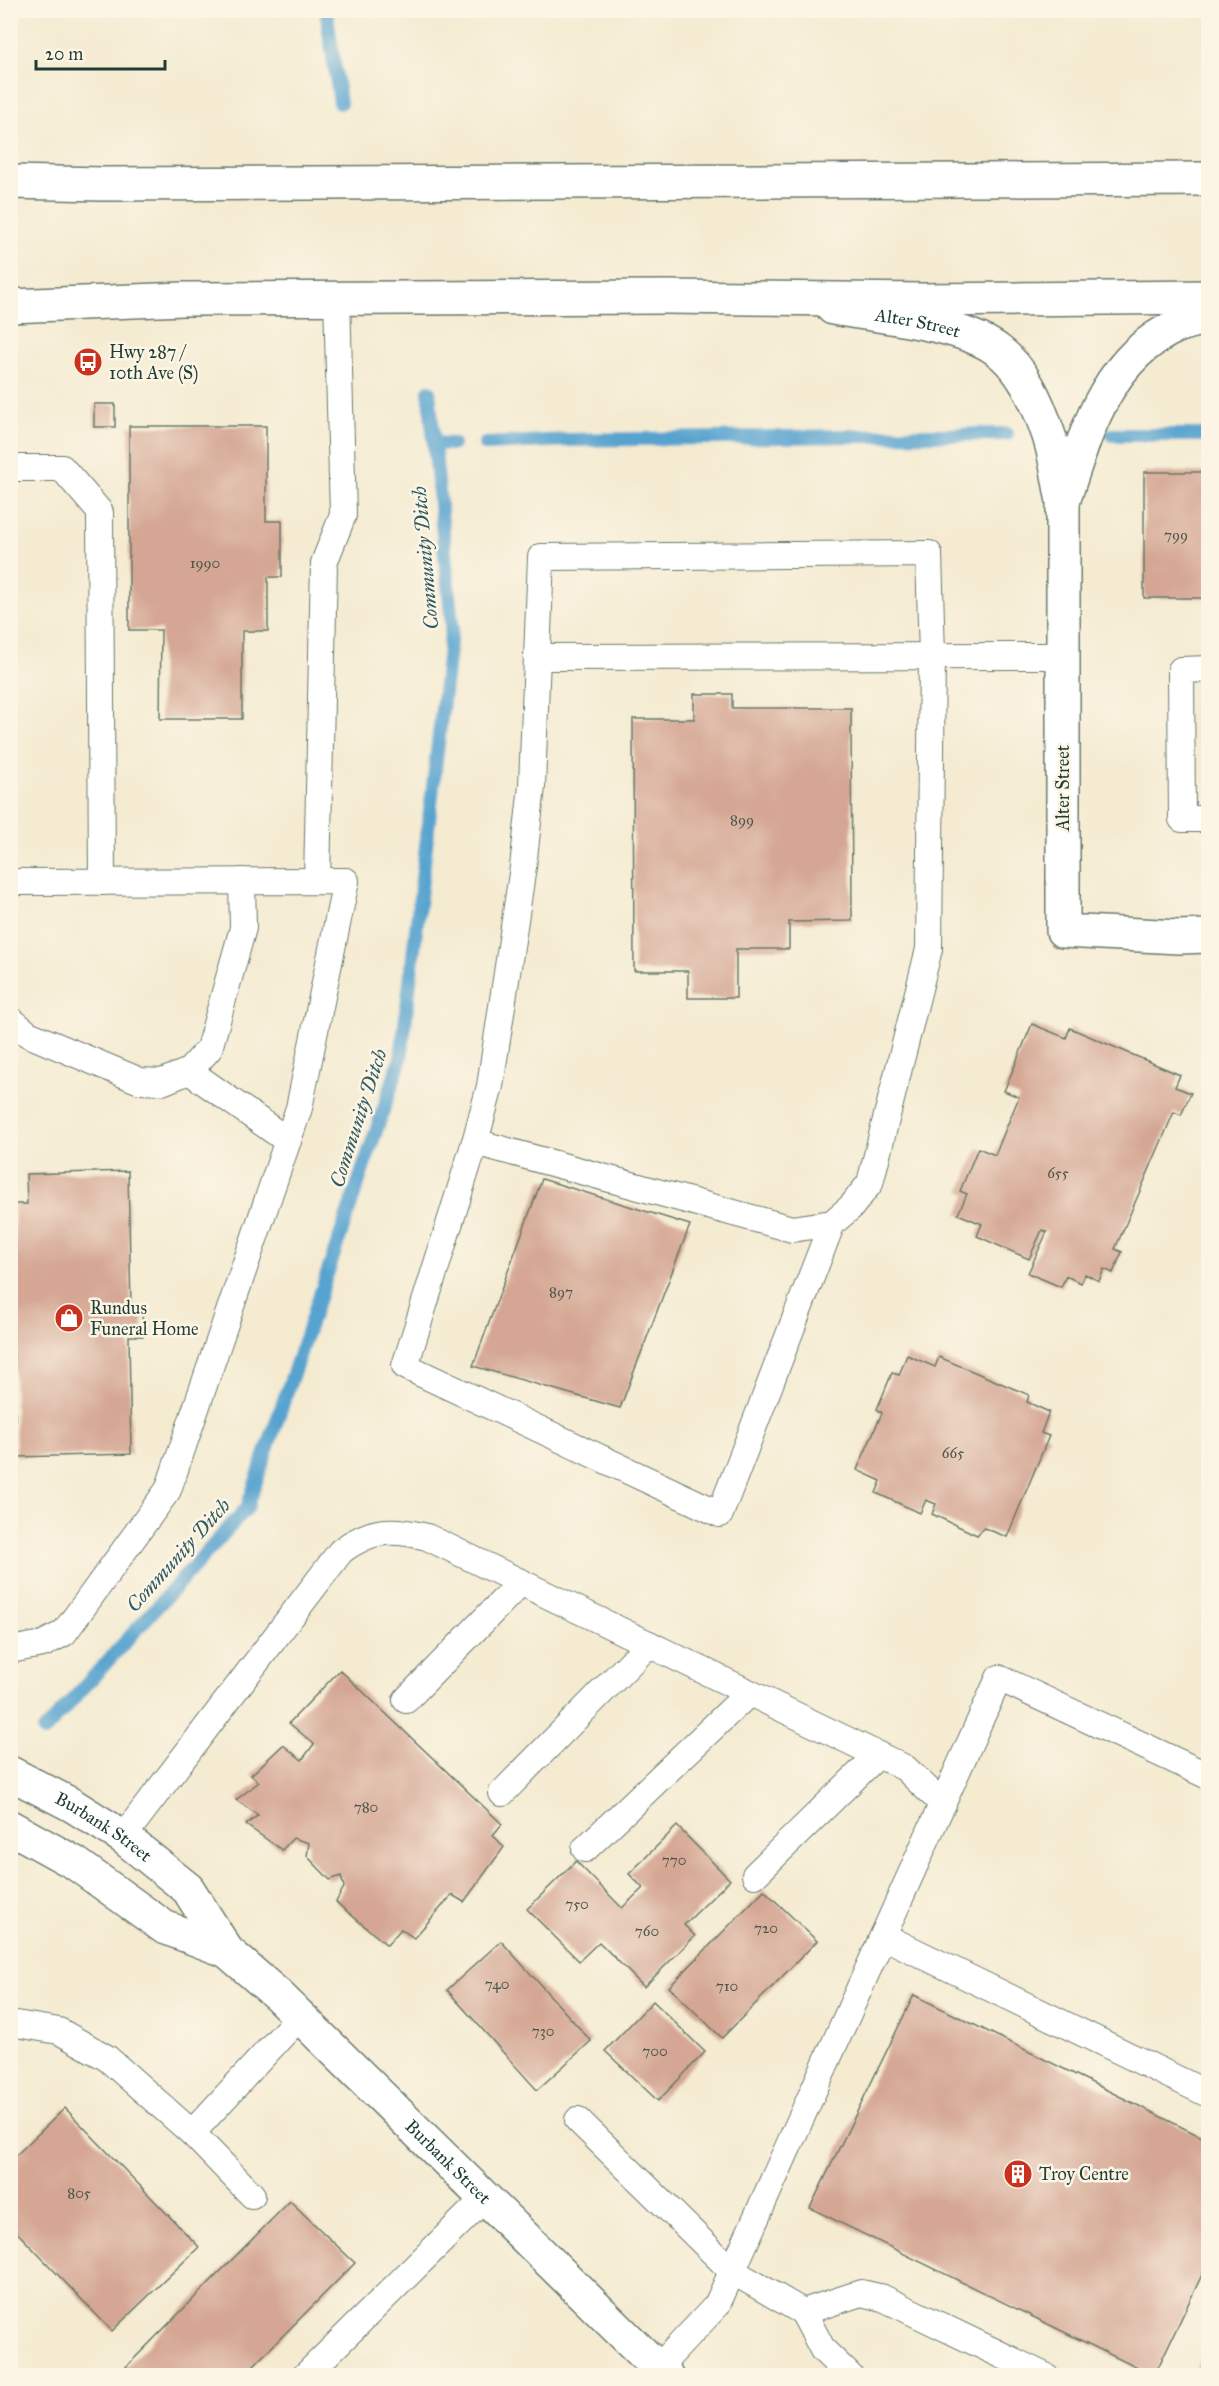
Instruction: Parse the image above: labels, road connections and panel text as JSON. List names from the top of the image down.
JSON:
{
  "streets": {
    "main road": ["Alter Street", "Burbank Street"]
  },
  "water": ["Community Ditch"],
  "places": {
    "bus stop": ["Hwy 287 / 10th Ave (S)"],
    "shop": ["Rundus Funeral Home"],
    "building": ["Troy Centre"]
  },
  "house_numbers": [
    "799",
    "1990",
    "899",
    "655",
    "897",
    "665",
    "780",
    "770",
    "750",
    "720",
    "760",
    "740",
    "710",
    "730",
    "700",
    "805"
  ],
  "scale_bar": "20 m"
}
